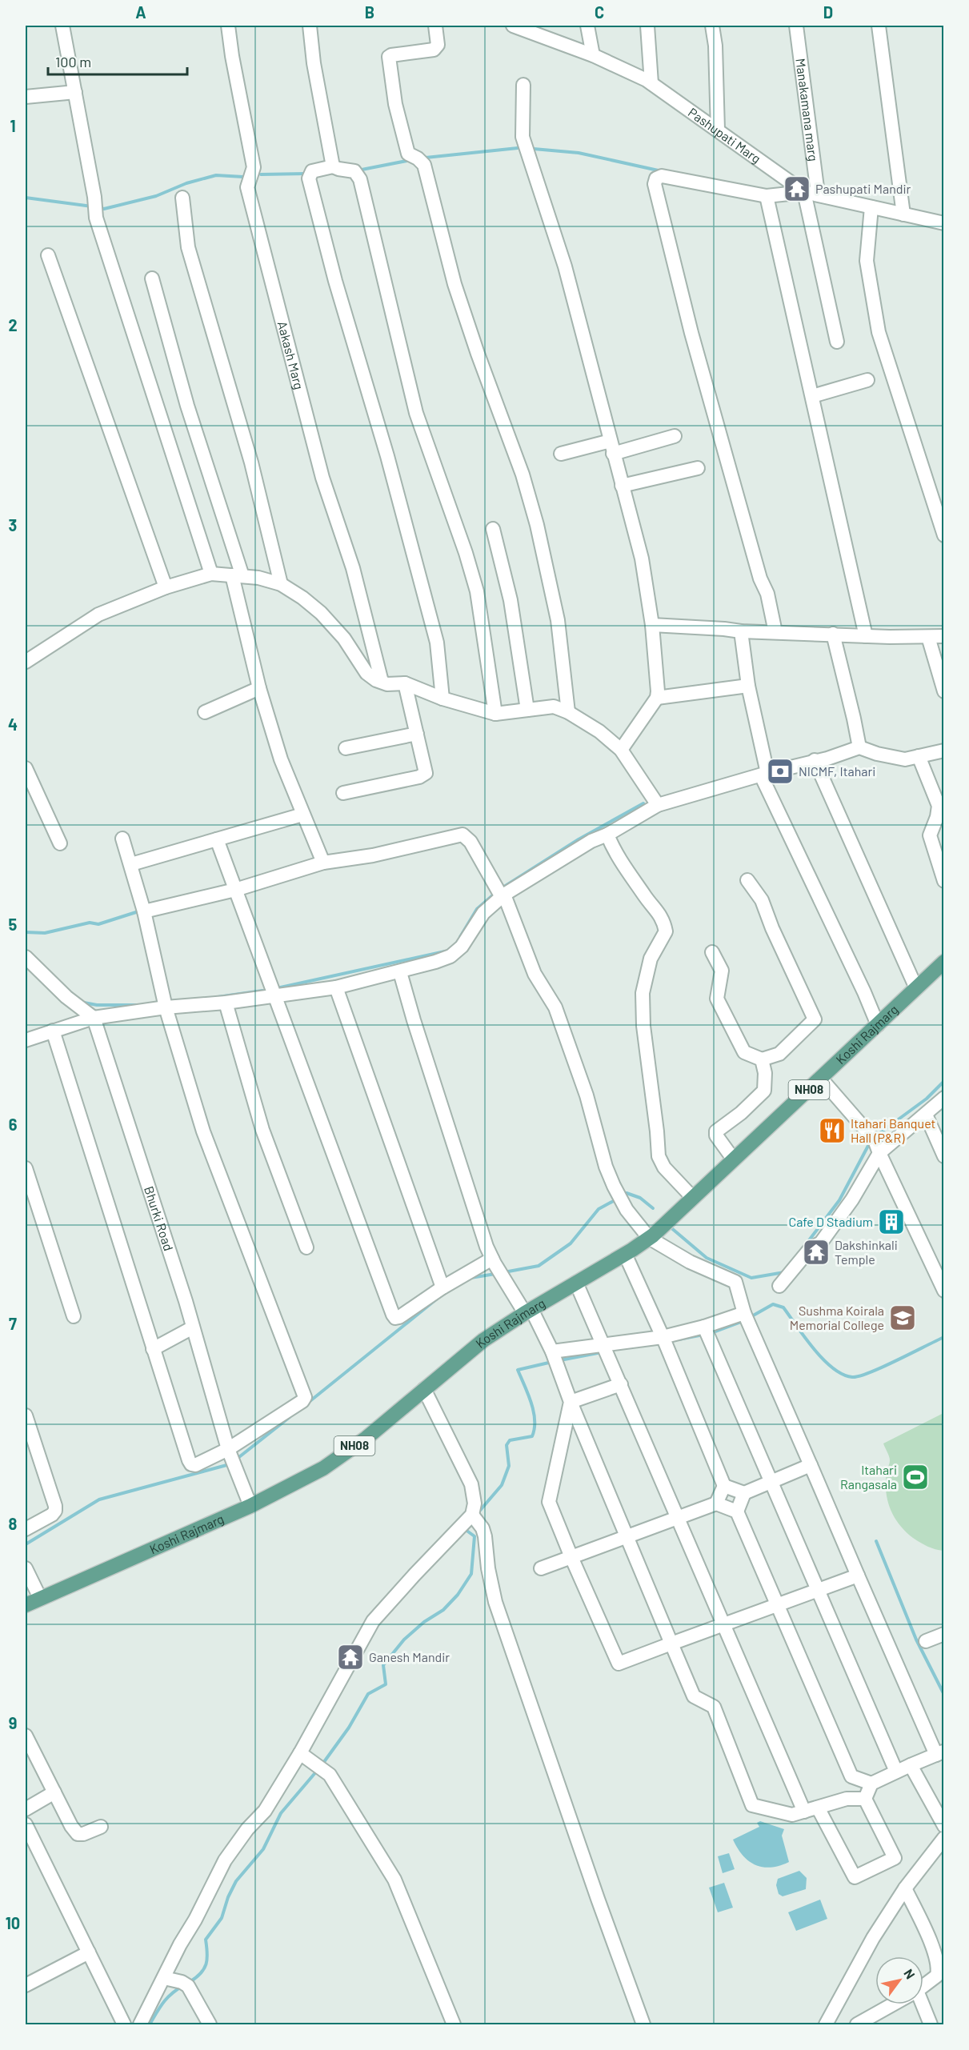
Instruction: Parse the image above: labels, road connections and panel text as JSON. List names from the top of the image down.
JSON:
{
  "streets": {
    "main road": ["Koshi Rajmarg", "NH08"],
    "street": [
      "Manakamana marg",
      "Pashupati Marg",
      "Aakash Marg",
      "Bhurki Road"
    ]
  },
  "crossings": [
    ["Manakamana marg", "Pashupati Marg"],
    ["Koshi Rajmarg", "Bhurki Road"]
  ],
  "places": {
    "temple": ["Pashupati Mandir", "Dakshinkali Temple", "Ganesh Mandir"],
    "bank": ["NICMF, Itahari"],
    "restaurant": ["Itahari Banquet Hall (P&R)"],
    "building": ["Cafe D Stadium"],
    "school or university": ["Sushma Koirala Memorial College"],
    "sports": ["Itahari Rangasala"]
  },
  "scale_bar": "100 m",
  "north": "top right",
  "grid": {
    "columns": [
      "A",
      "B",
      "C",
      "D"
    ],
    "rows": [
      "1",
      "2",
      "3",
      "4",
      "5",
      "6",
      "7",
      "8",
      "9",
      "10"
    ]
  }
}
